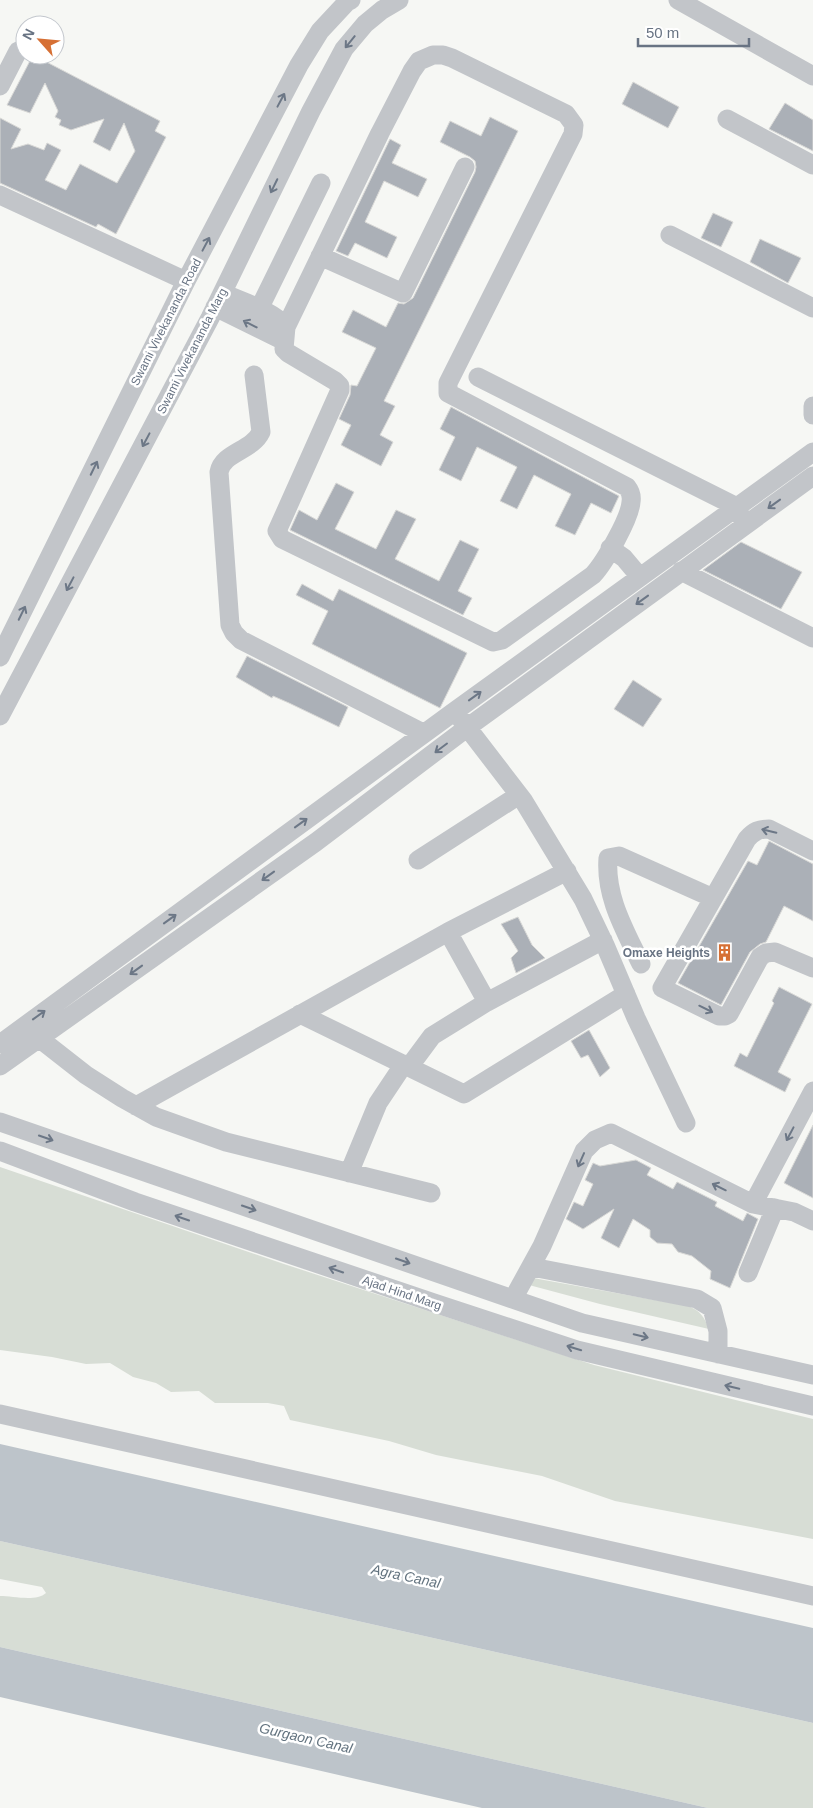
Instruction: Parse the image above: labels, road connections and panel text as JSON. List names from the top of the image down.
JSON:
{
  "streets": {
    "street": ["Swami Vivekananda Road", "Swami Vivekananda Marg", "Ajad Hind Marg"]
  },
  "one_way": ["Swami Vivekananda Marg"],
  "water": ["Agra Canal", "Gurgaon Canal"],
  "places": {
    "building": ["Omaxe Heights"]
  },
  "scale_bar": "50 m",
  "north": "top left"
}
